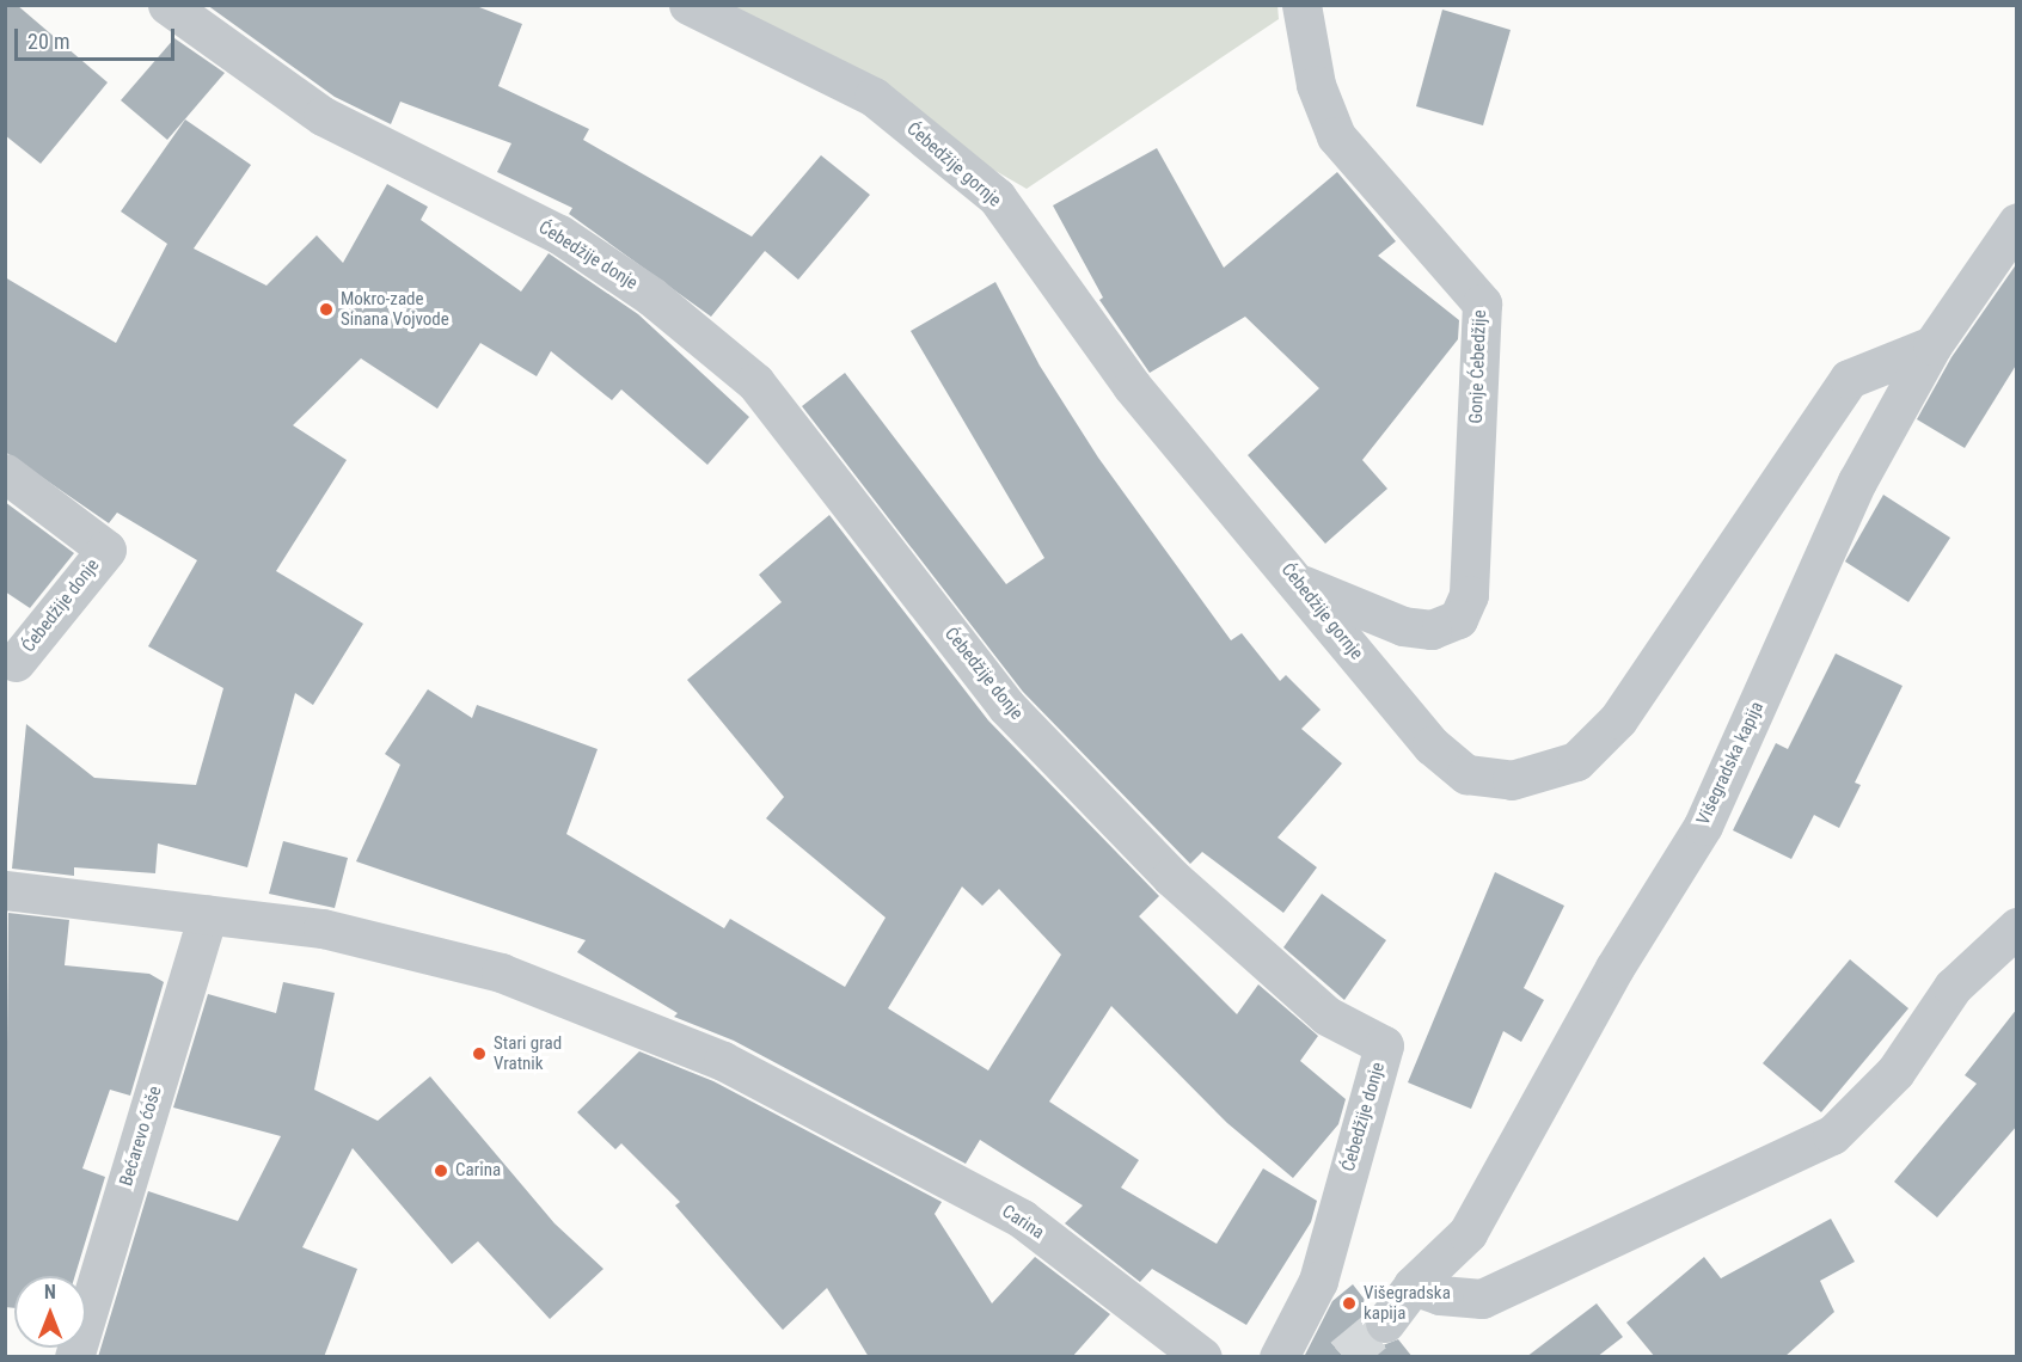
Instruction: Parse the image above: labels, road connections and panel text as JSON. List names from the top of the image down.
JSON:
{
  "streets": {
    "street": [
      "Ćebedžije gornje",
      "Ćebedžije donje",
      "Gonje Ćebedžije",
      "Višegradska kapija",
      "Bećarevo ćoše",
      "Carina"
    ]
  },
  "crossings": [
    ["Ćebedžije gornje", "Gonje Ćebedžije"],
    ["Ćebedžije gornje", "Višegradska kapija"],
    ["Bećarevo ćoše", "Carina"]
  ],
  "places": [
    "Mokro-zade Sinana Vojvode",
    "Stari grad Vratnik",
    "Carina",
    "Višegradska kapija"
  ],
  "scale_bar": "20 m",
  "north": "top"
}
